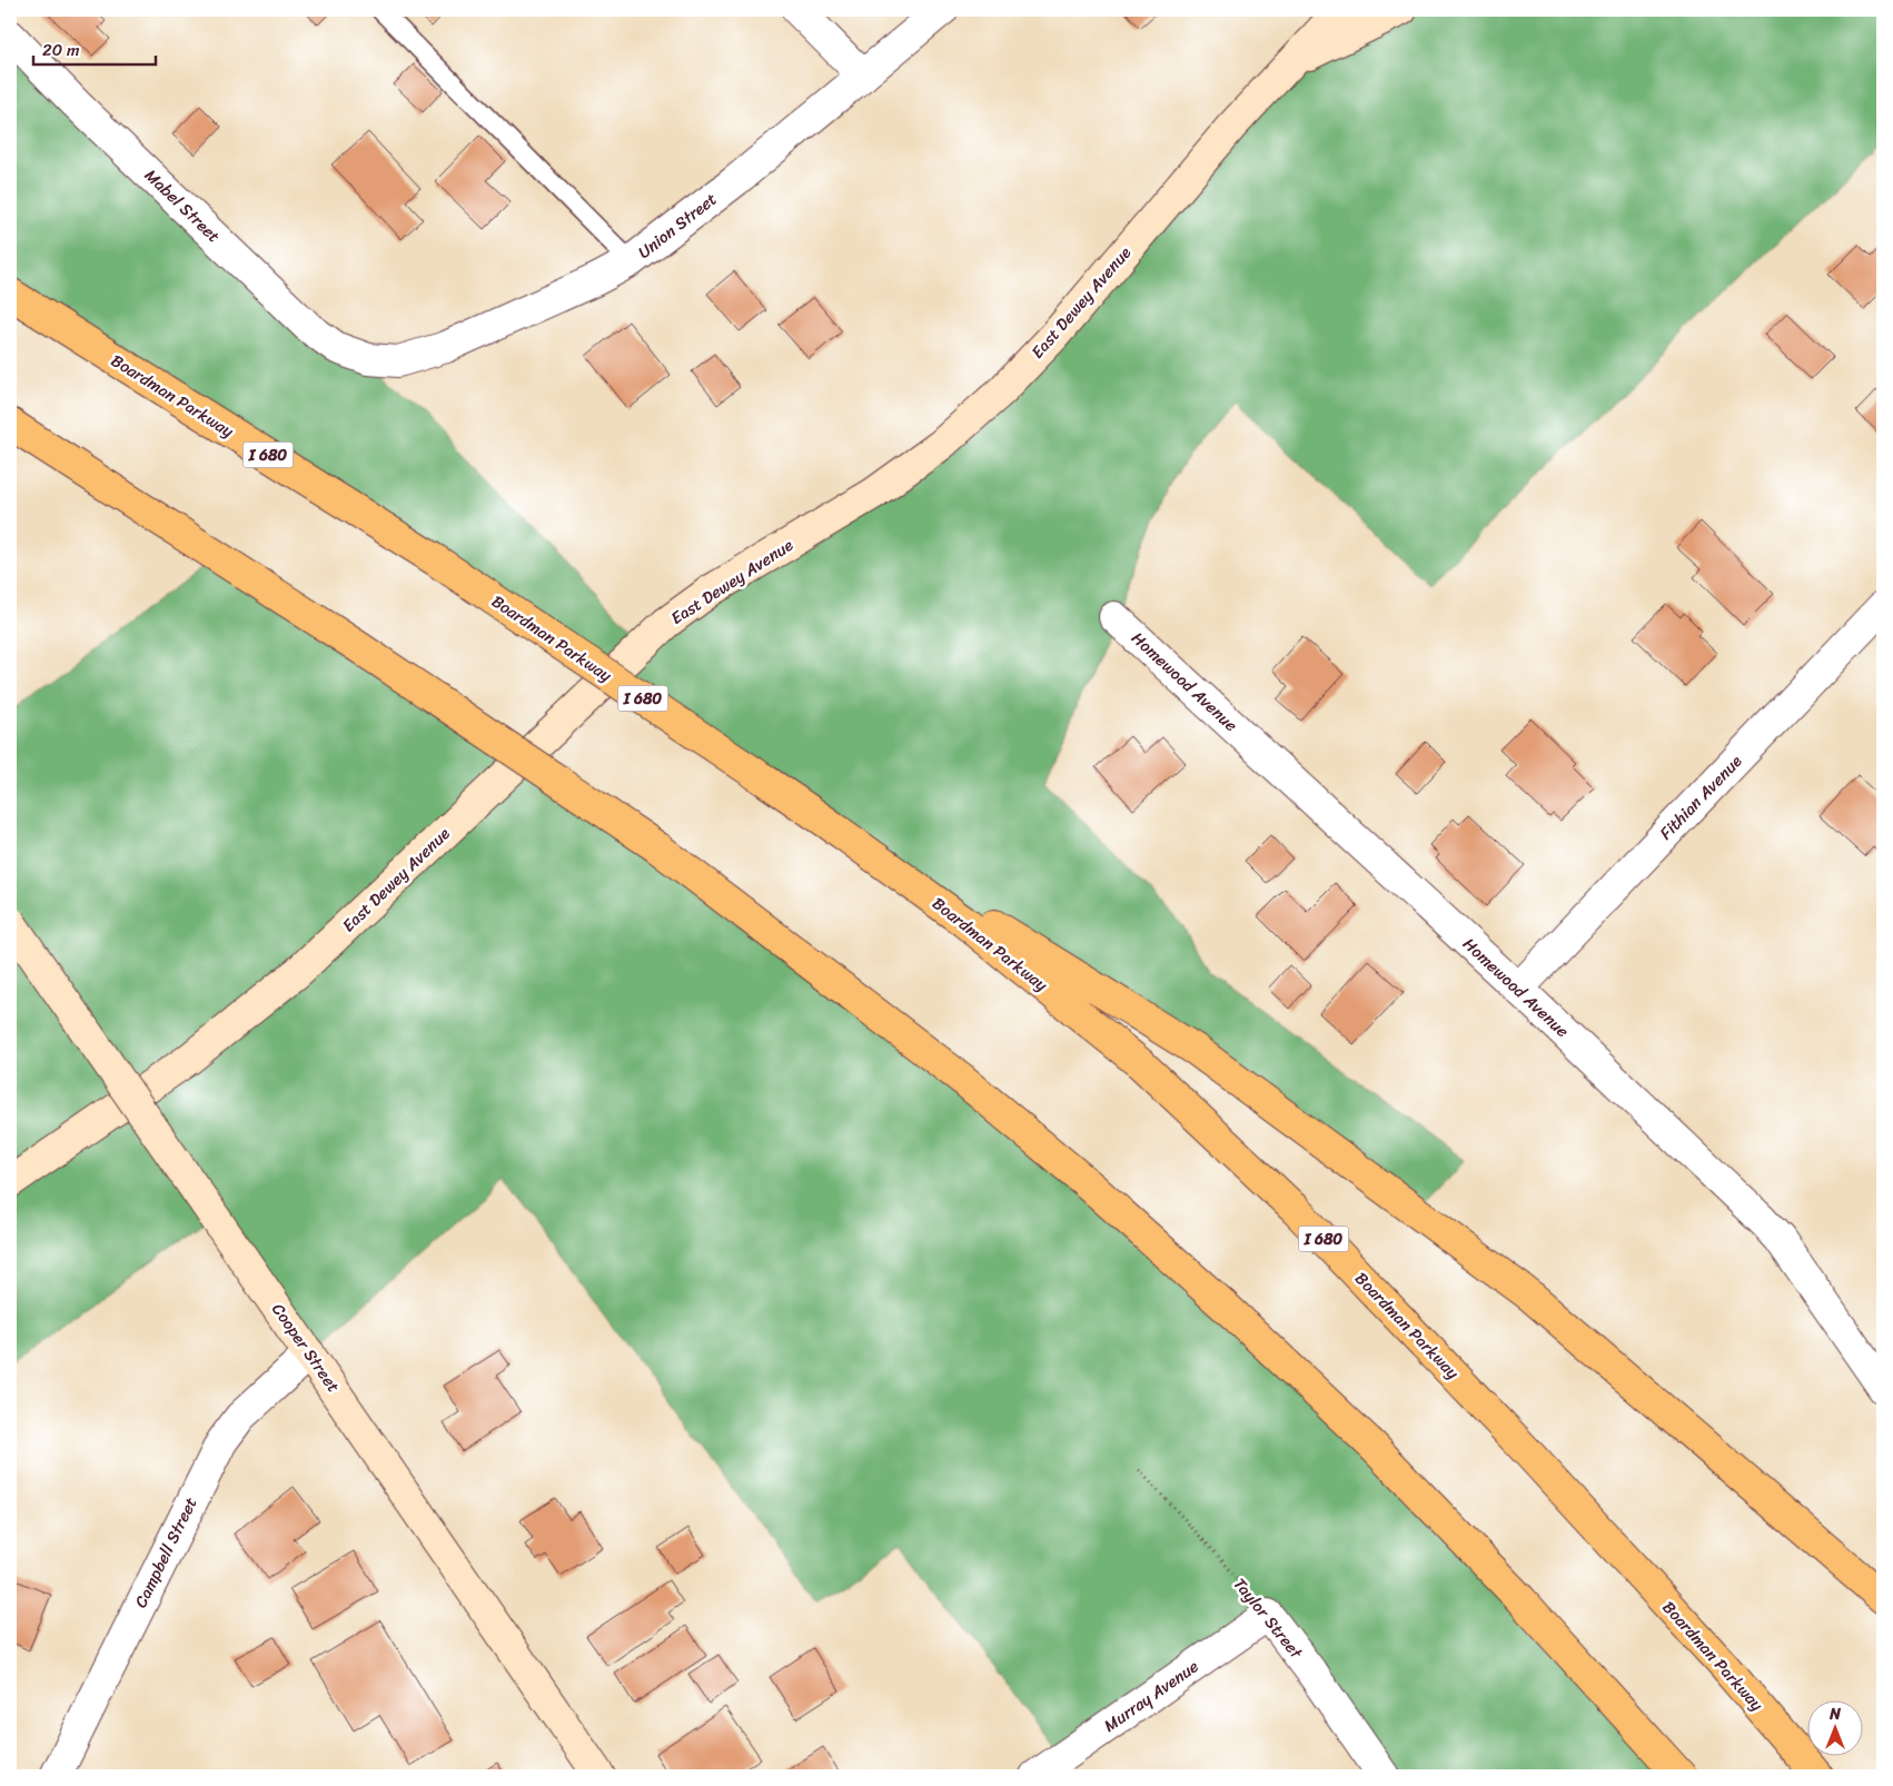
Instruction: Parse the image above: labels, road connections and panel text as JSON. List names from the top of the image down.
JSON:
{
  "streets": {
    "highway": ["Boardman Parkway", "I 680"],
    "street": [
      "Mabel Street",
      "Union Street",
      "East Dewey Avenue",
      "Homewood Avenue",
      "Fithian Avenue",
      "Cooper Street",
      "Campbell Street",
      "Taylor Street",
      "Murray Avenue"
    ]
  },
  "crossings": [
    ["Mabel Street", "Union Street"],
    ["Homewood Avenue", "Fithian Avenue"],
    ["Cooper Street", "Campbell Street"],
    ["Taylor Street", "Murray Avenue"]
  ],
  "scale_bar": "20 m",
  "north": "top"
}
